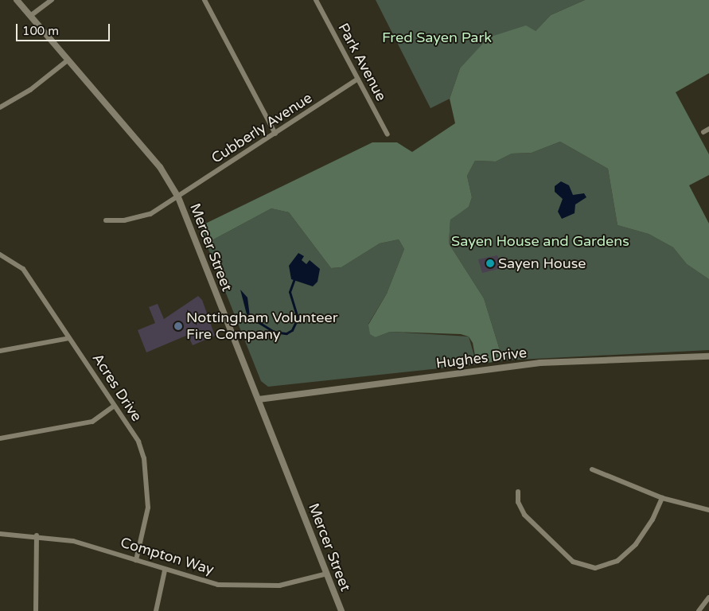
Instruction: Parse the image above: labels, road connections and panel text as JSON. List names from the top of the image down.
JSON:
{
  "streets": {
    "street": [
      "Park Avenue",
      "Cubberly Avenue",
      "Mercer Street",
      "Hughes Drive",
      "Acres Drive",
      "Compton Way"
    ]
  },
  "crossings": [
    ["Park Avenue", "Cubberly Avenue"],
    ["Cubberly Avenue", "Mercer Street"],
    ["Mercer Street", "Hughes Drive"],
    ["Mercer Street", "Compton Way"],
    ["Acres Drive", "Compton Way"]
  ],
  "parks": ["Fred Sayen Park", "Sayen House and Gardens"],
  "places": ["Sayen House", "Nottingham Volunteer Fire Company"],
  "scale_bar": "100 m"
}
